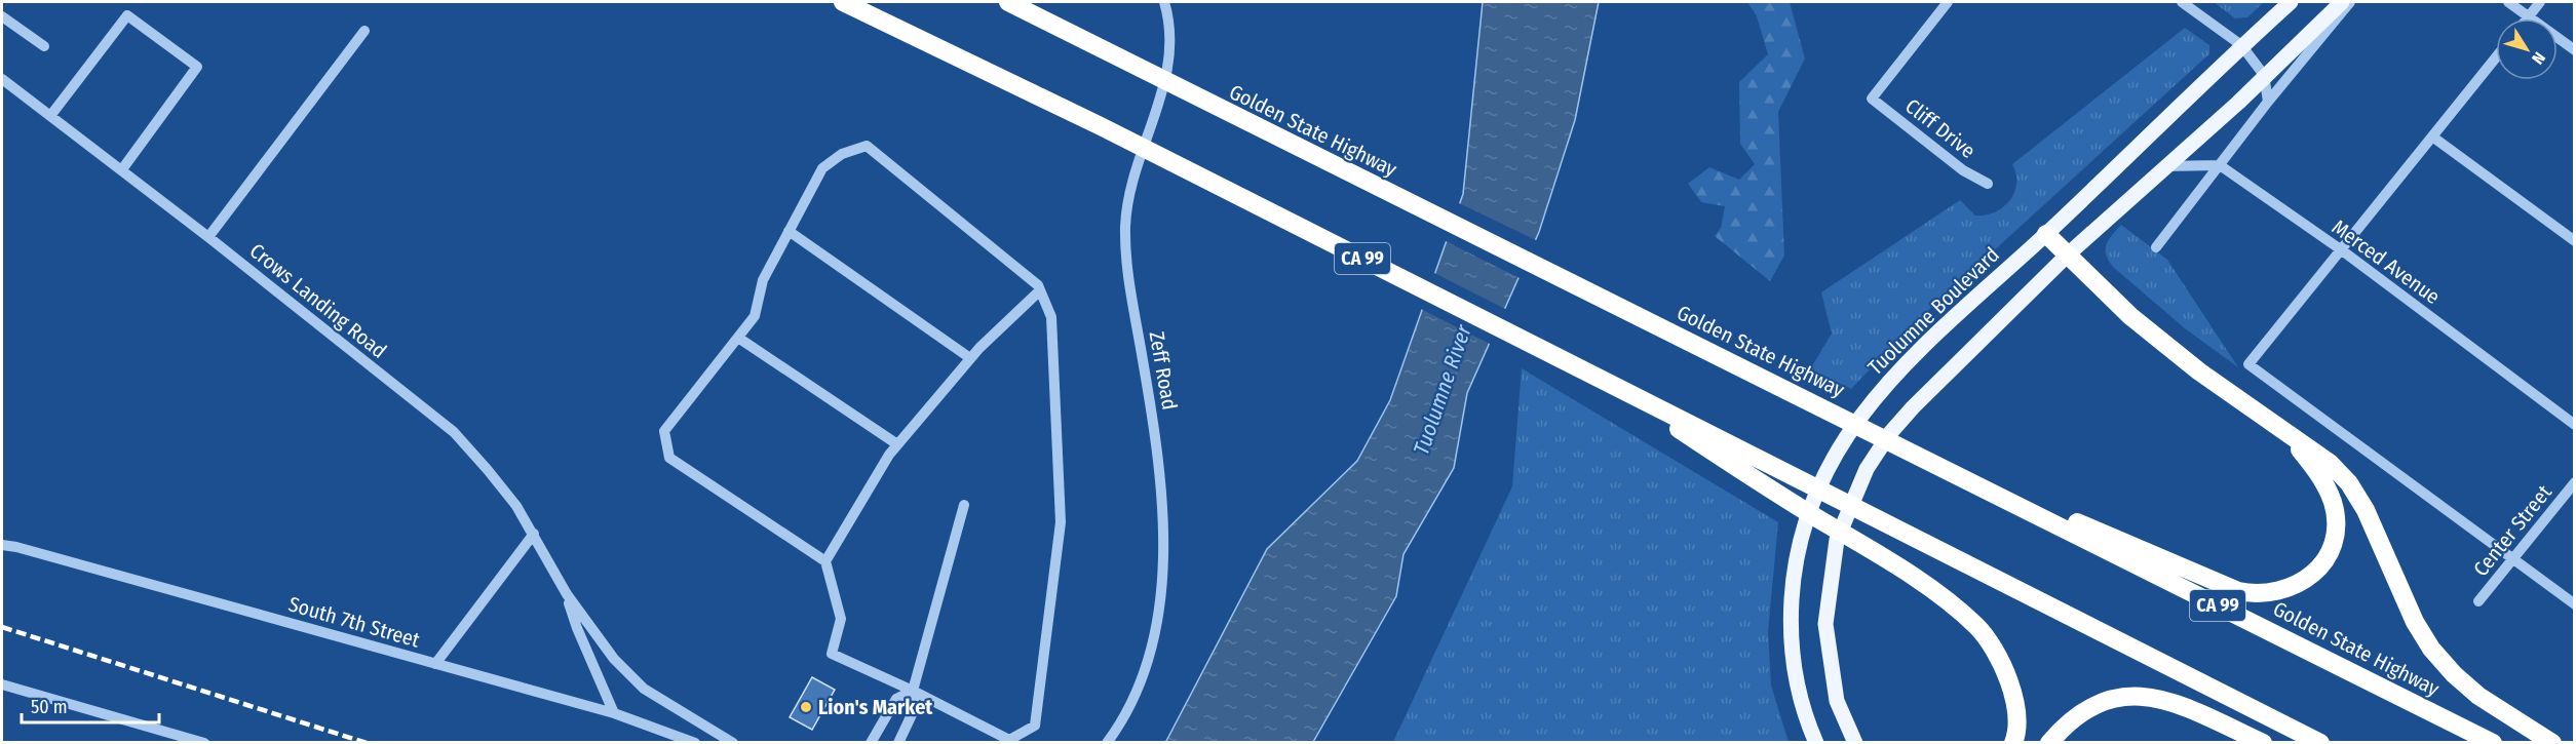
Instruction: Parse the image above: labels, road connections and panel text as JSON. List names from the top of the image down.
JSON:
{
  "streets": {
    "highway": ["Golden State Highway", "CA 99"],
    "main road": ["Tuolumne Boulevard"],
    "street": [
      "Cliff Drive",
      "Merced Avenue",
      "Crows Landing Road",
      "Zeff Road",
      "Center Street",
      "South 7th Street"
    ]
  },
  "crossings": [
    ["Crows Landing Road", "South 7th Street"]
  ],
  "water": ["Tuolumne River"],
  "places": ["Lion's Market"],
  "scale_bar": "50 m",
  "north": "bottom right"
}
